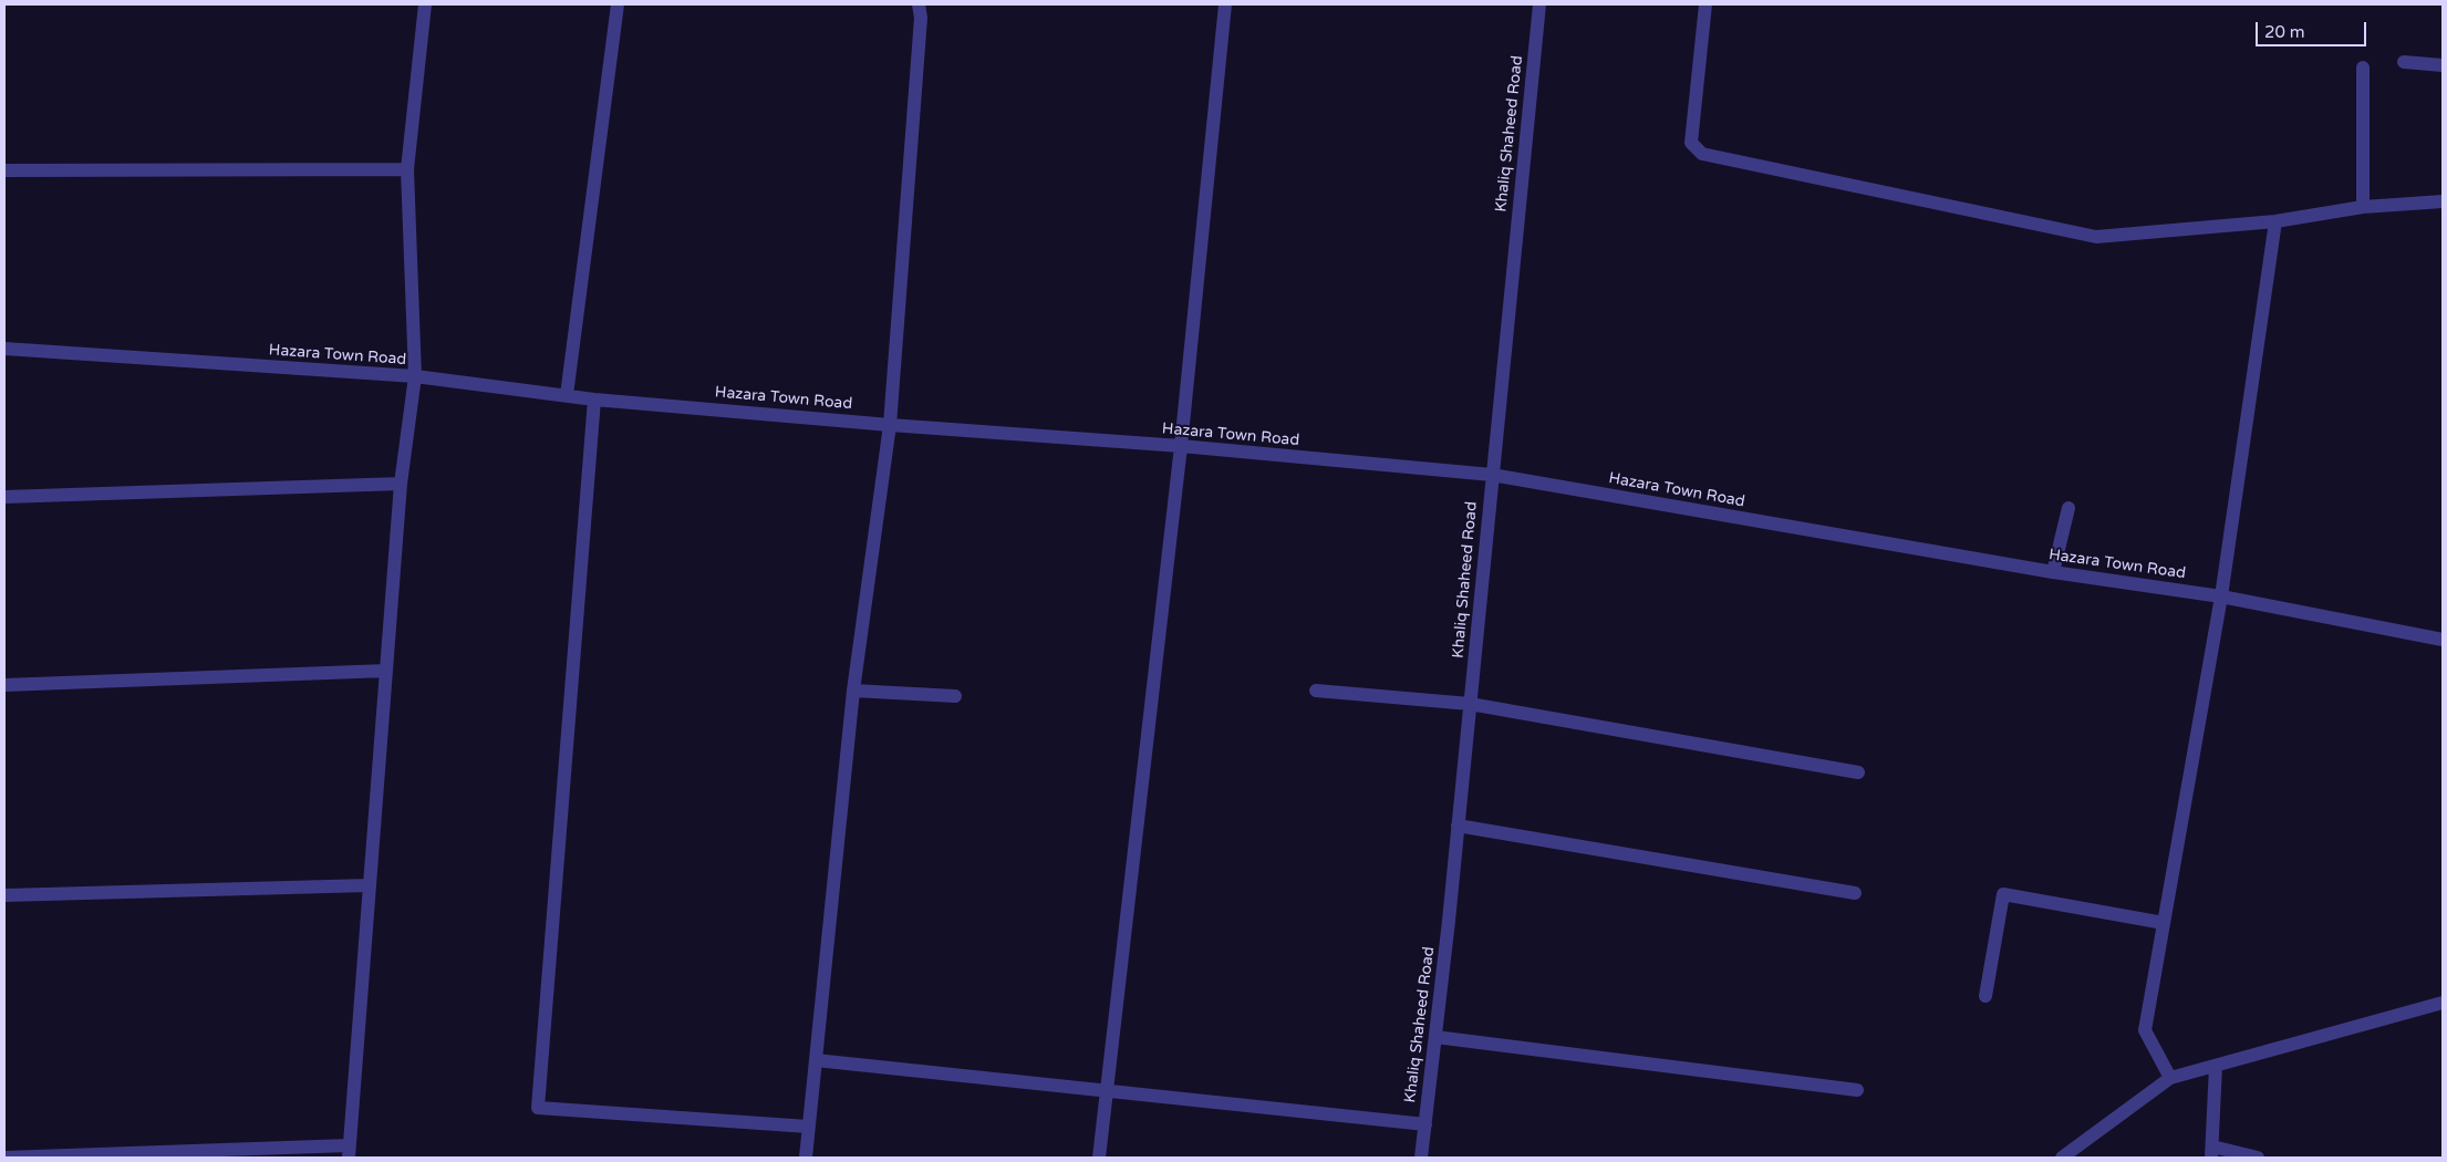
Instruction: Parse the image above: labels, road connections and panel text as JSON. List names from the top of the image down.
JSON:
{
  "streets": {
    "street": ["Khaliq Shaheed Road", "Hazara Town Road"]
  },
  "crossings": [
    ["Khaliq Shaheed Road", "Hazara Town Road"]
  ],
  "scale_bar": "20 m"
}
